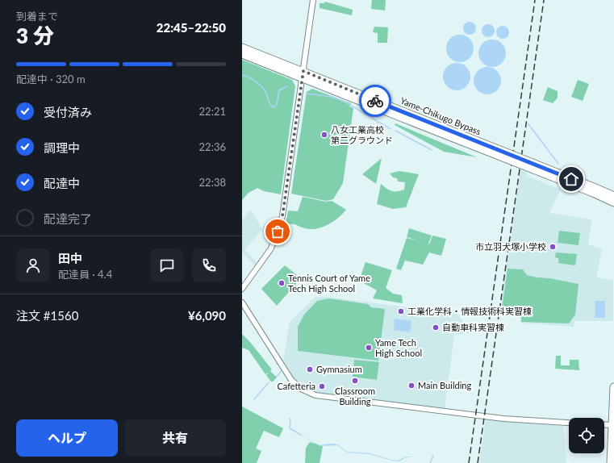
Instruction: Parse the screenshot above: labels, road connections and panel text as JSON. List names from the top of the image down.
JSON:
{
  "streets": {
    "highway": ["Yame-Chikugo Bypass"]
  },
  "places": [
    "八女工業高校 第二グラウンド",
    "市立羽犬塚小学校",
    "Tennis Court of Yame Tech High School",
    "工業化学科・情報技術科実習棟",
    "自動車科実習棟",
    "Yame Tech High School",
    "Gymnasium",
    "Classroom Building",
    "Main Building",
    "Cafetteria"
  ],
  "page": {
    "heading": ["3 分", "到着まで", "22:45–22:50"],
    "panel": [
      "田中",
      "配達員 · 4.4",
      "注文 #1560",
      "¥6,090"
    ],
    "bar": "配達中 · 320 m",
    "list": [
      ["受付済み", "22:21"],
      ["調理中", "22:36"],
      ["配達中", "22:38"],
      "配達完了"
    ],
    "buttons": ["ヘルプ", "共有"]
  }
}
